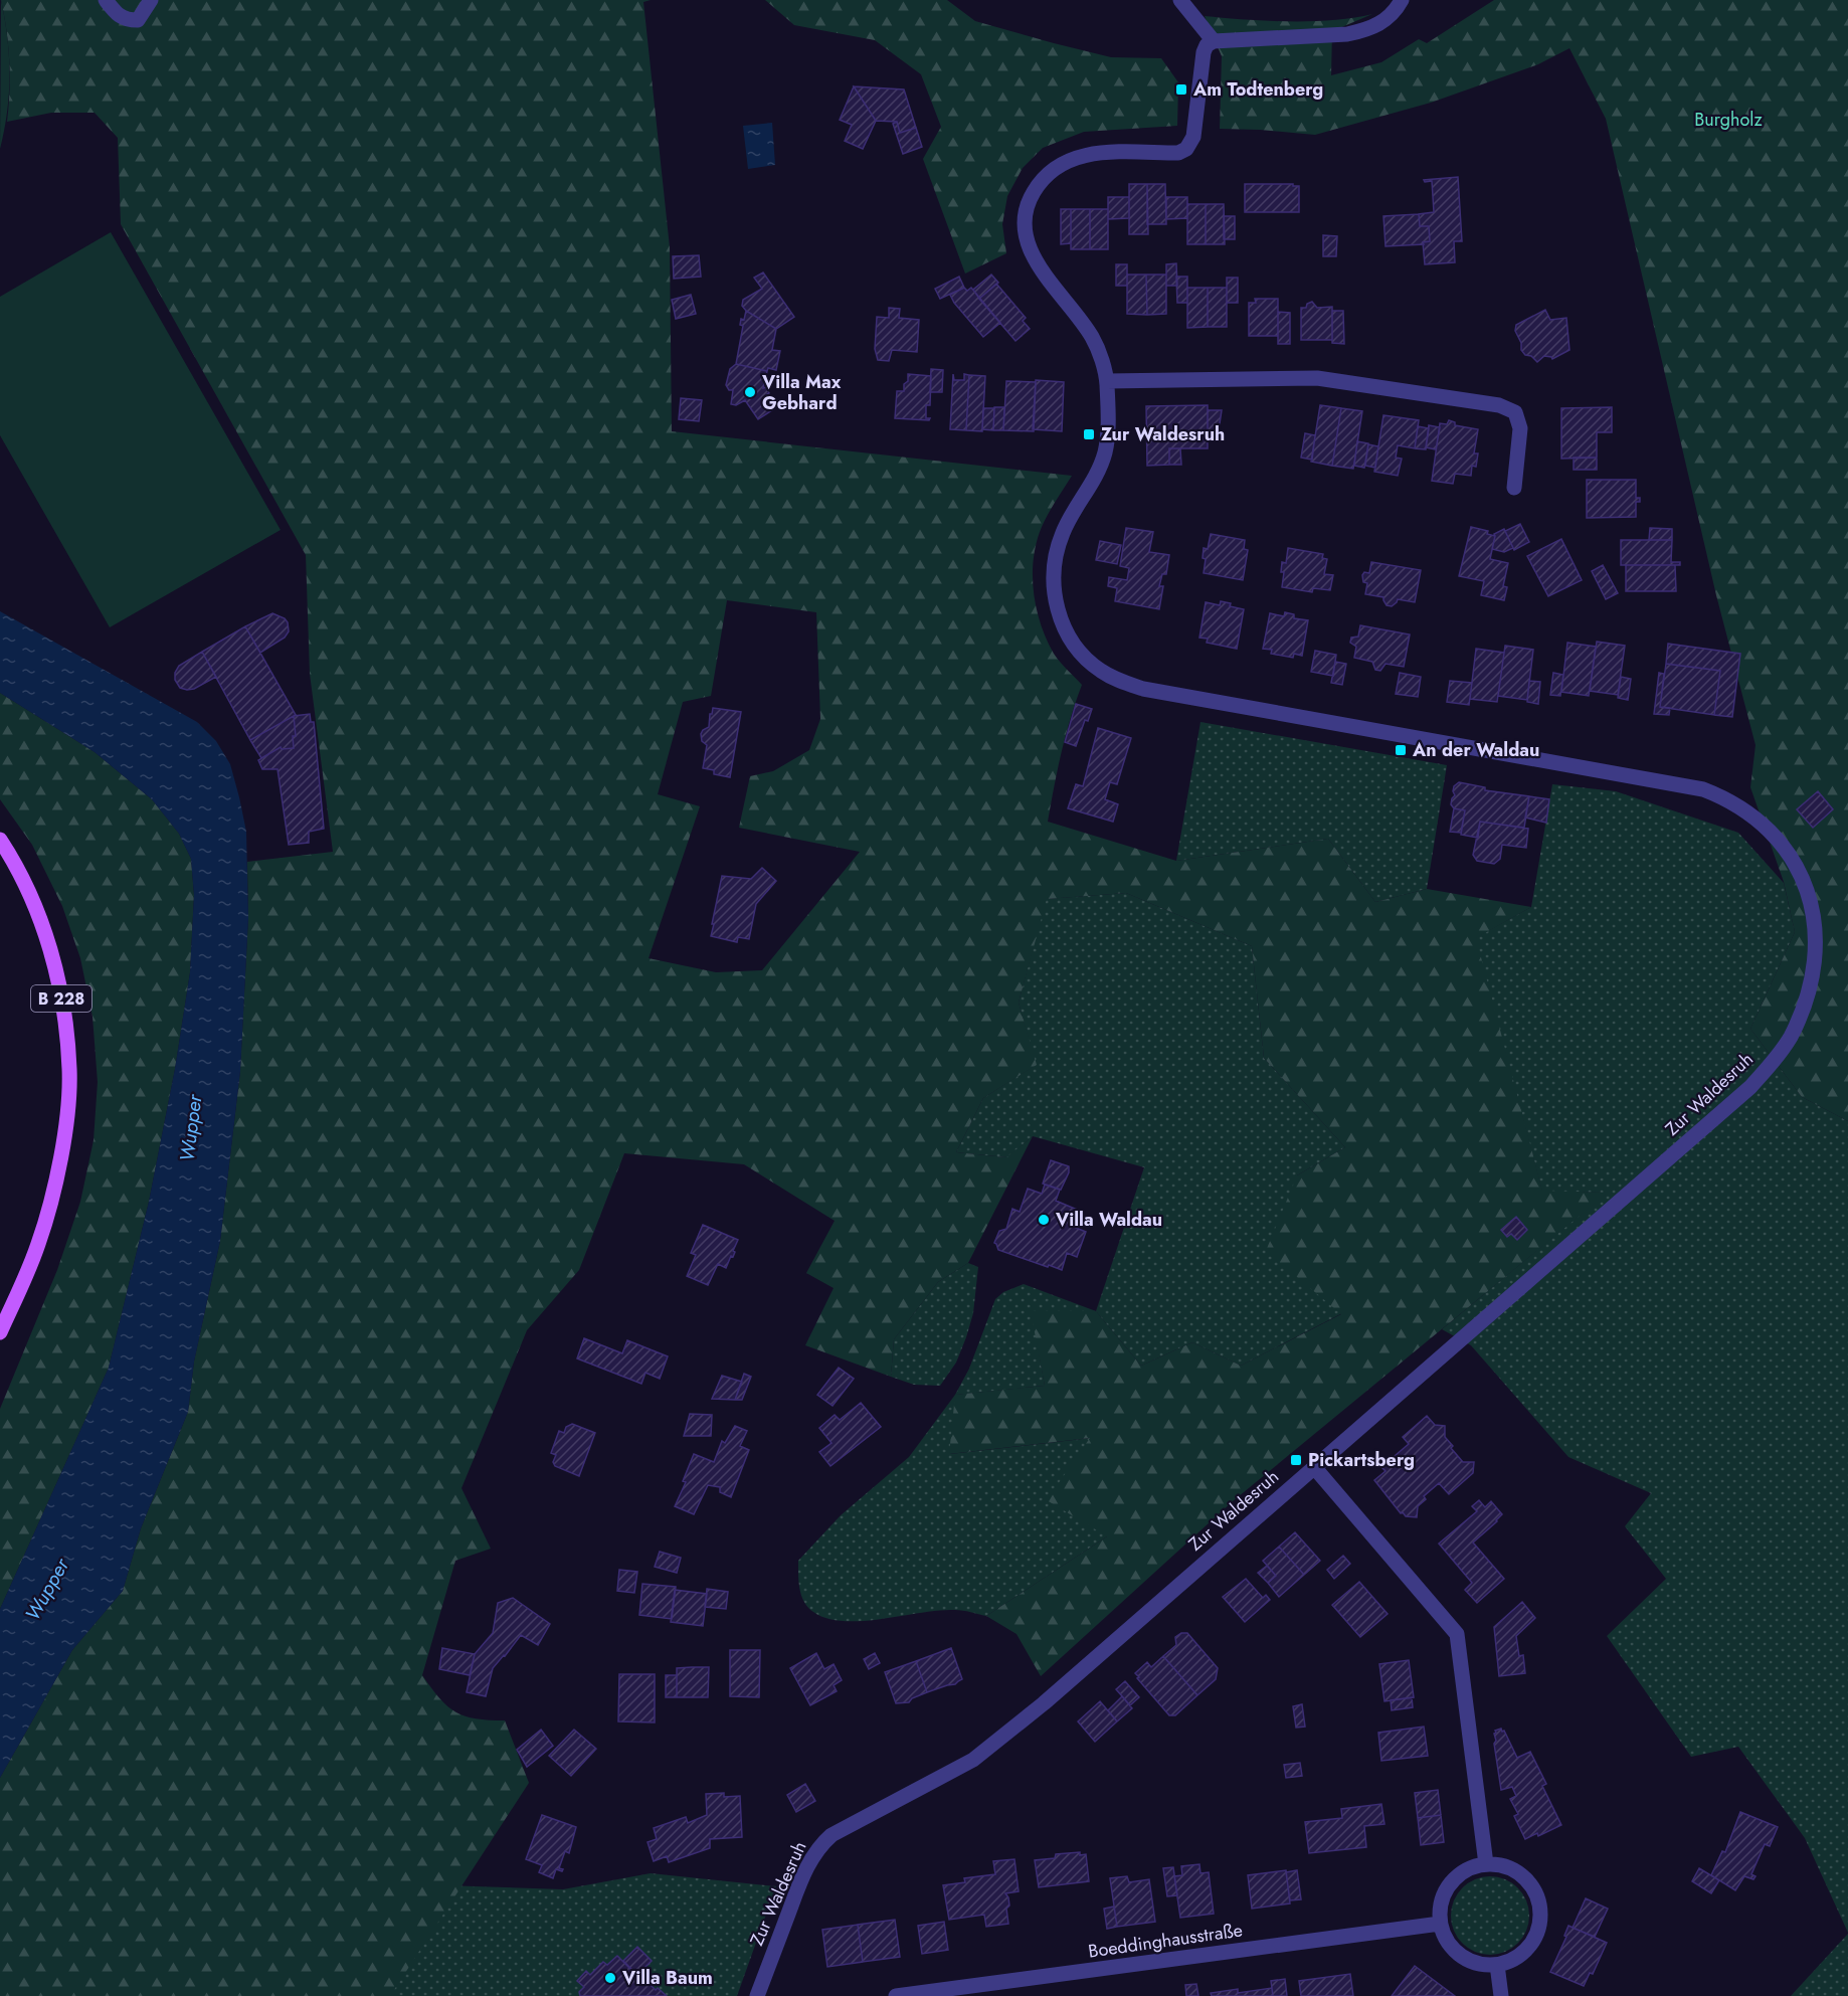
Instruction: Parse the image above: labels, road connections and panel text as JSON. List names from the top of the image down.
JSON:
{
  "streets": {
    "main road": ["B 228"],
    "street": ["Zur Waldesruh", "Boeddinghausstraße"]
  },
  "water": ["Wupper"],
  "parks": ["Burgholz"],
  "places": {
    "transit": [
      "Am Todtenberg",
      "Zur Waldesruh",
      "An der Waldau",
      "Pickartsberg"
    ],
    "other": ["Villa Max Gebhard", "Villa Waldau", "Villa Baum"]
  }
}
